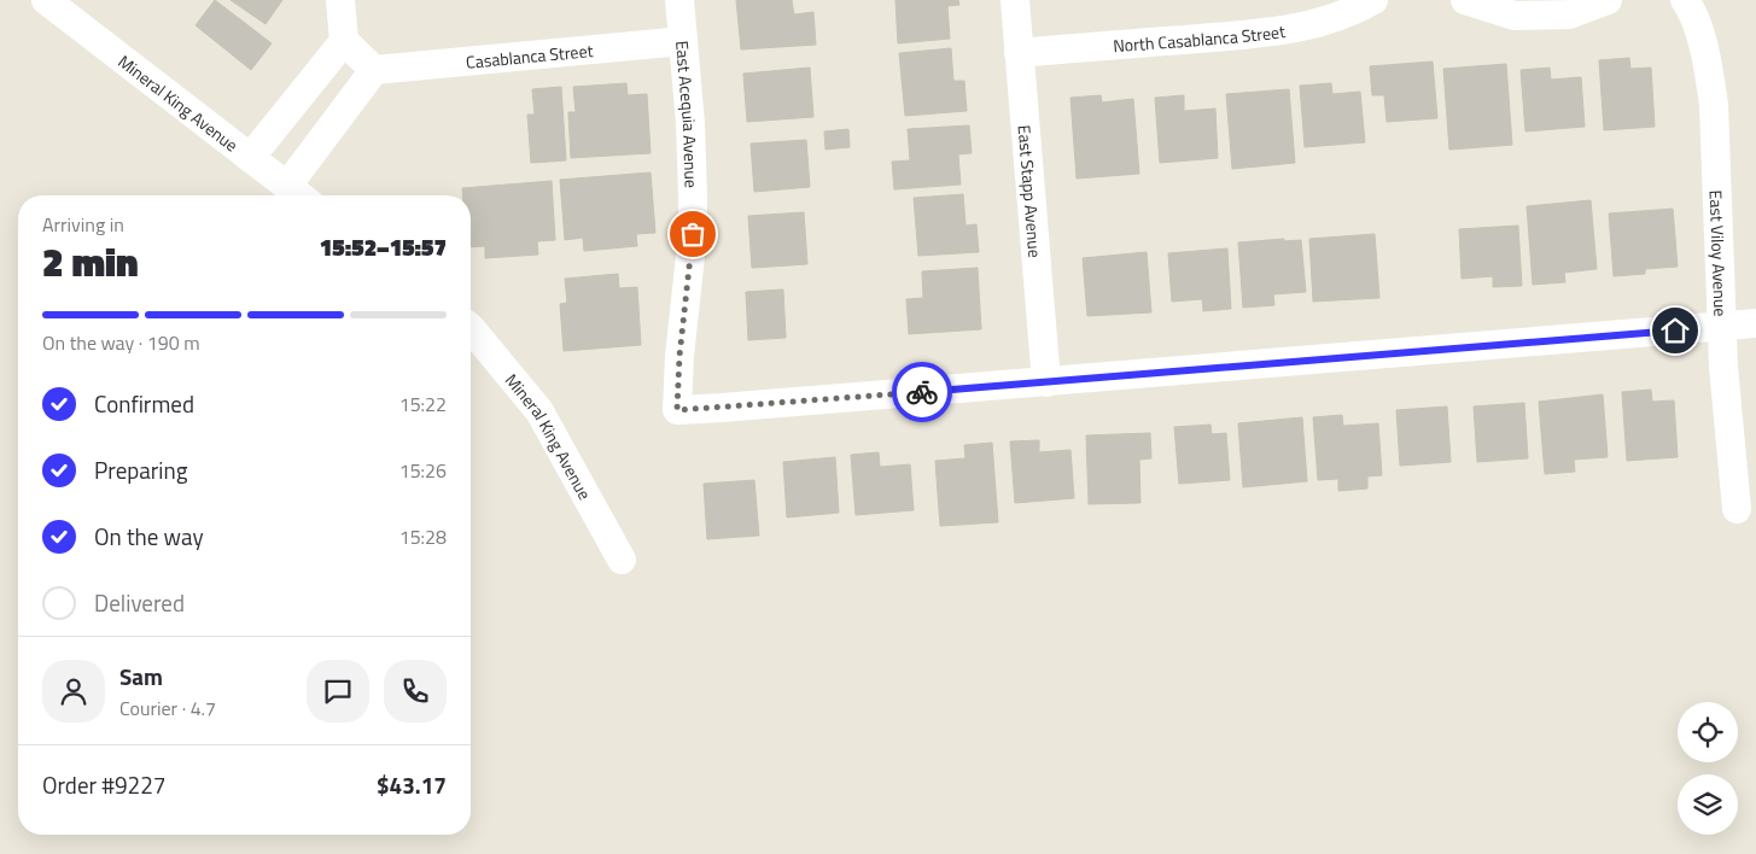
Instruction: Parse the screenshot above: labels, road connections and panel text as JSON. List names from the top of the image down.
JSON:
{
  "streets": {
    "street": [
      "North Casablanca Street",
      "Casablanca Street",
      "Mineral King Avenue",
      "East Acequia Avenue",
      "East Stapp Avenue",
      "East Viloy Avenue"
    ]
  },
  "crossings": [
    ["North Casablanca Street", "East Stapp Avenue"],
    ["Casablanca Street", "East Acequia Avenue"],
    ["East Acequia Avenue", "East Stapp Avenue"]
  ],
  "page": {
    "heading": ["2 min", "Arriving in", "15:52–15:57"],
    "panel": [
      "Sam",
      "Courier · 4.7",
      "Order #9227",
      "$43.17"
    ],
    "bar": "On the way · 190 m",
    "list": [
      ["Confirmed", "15:22"],
      ["Preparing", "15:26"],
      ["On the way", "15:28"],
      "Delivered"
    ]
  }
}
